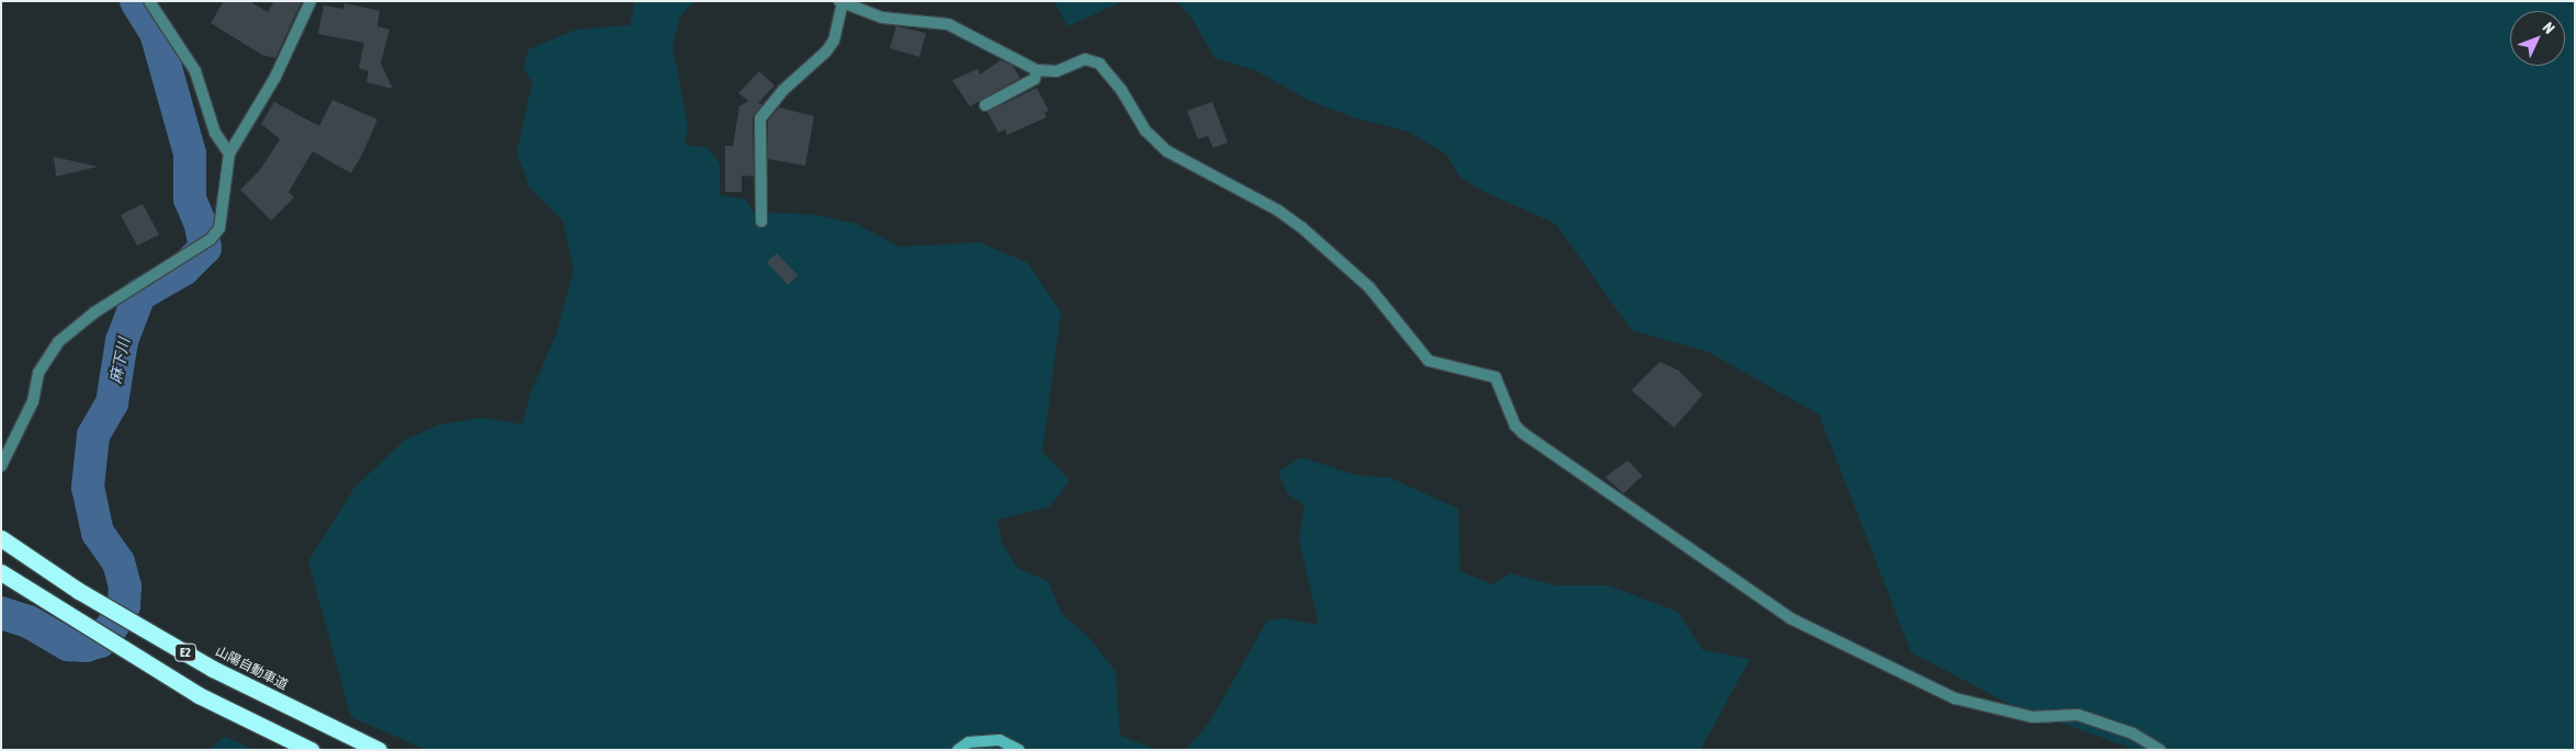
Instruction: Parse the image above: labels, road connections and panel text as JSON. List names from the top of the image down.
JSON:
{
  "streets": {
    "highway": ["E2", "山陽自動車道"]
  },
  "water": ["麻下川"],
  "north": "top right"
}
